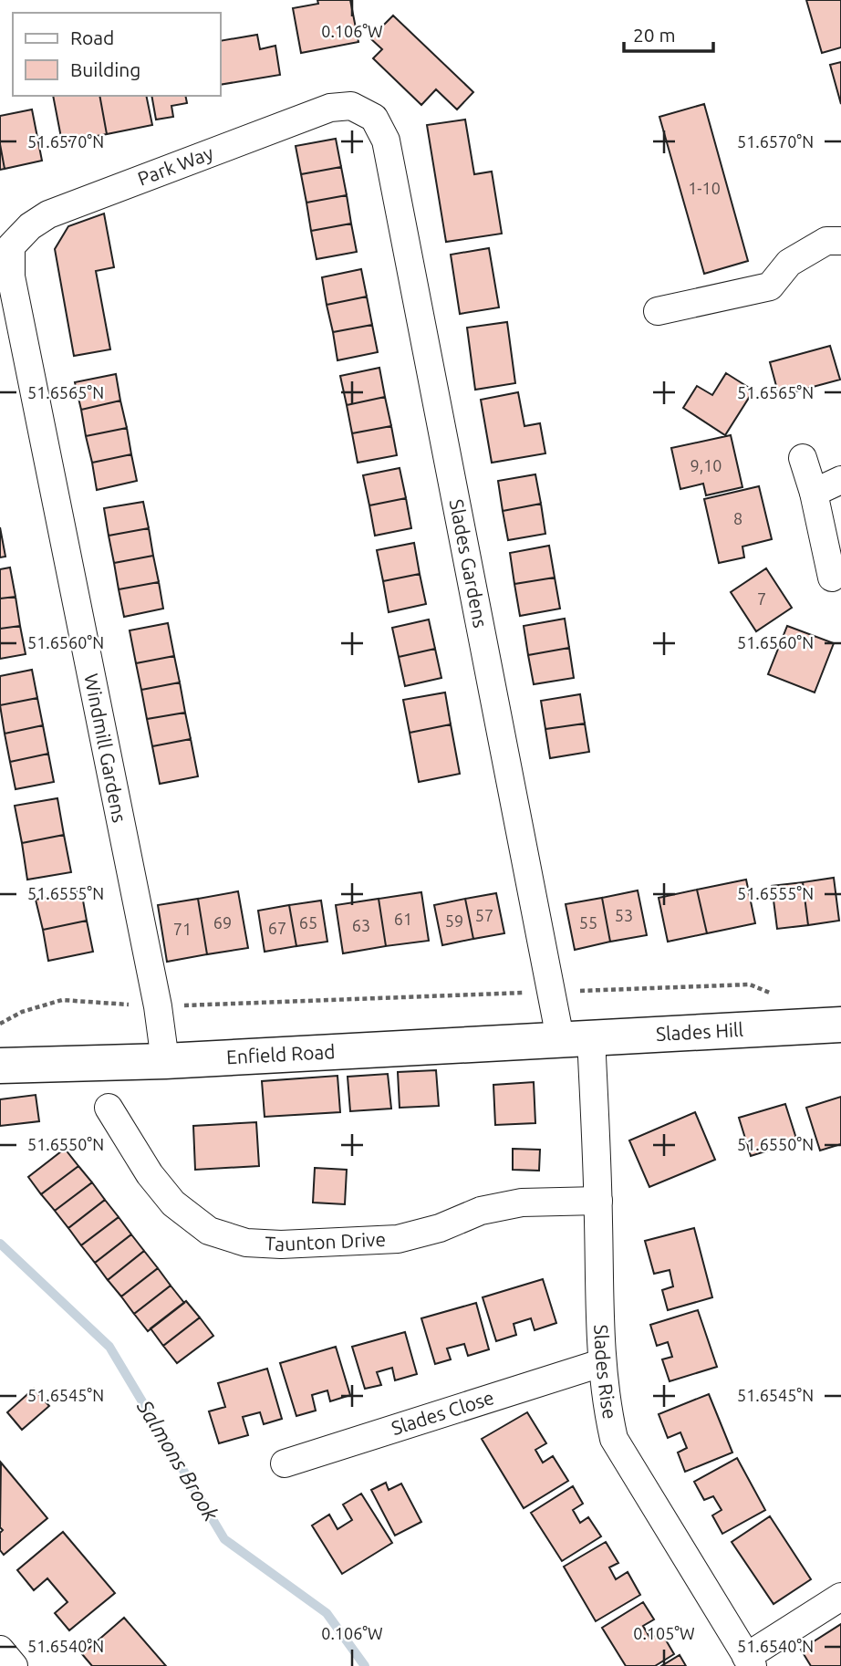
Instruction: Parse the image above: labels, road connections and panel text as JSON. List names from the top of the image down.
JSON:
{
  "streets": {
    "main road": ["Slades Hill", "Enfield Road"],
    "street": [
      "Park Way",
      "Slades Gardens",
      "Windmill Gardens",
      "Taunton Drive",
      "Slades Rise",
      "Slades Close"
    ]
  },
  "crossings": [
    ["Park Way", "Slades Gardens"],
    ["Park Way", "Windmill Gardens"],
    ["Slades Gardens", "Slades Hill"],
    ["Slades Gardens", "Enfield Road"],
    ["Slades Gardens", "Slades Rise"],
    ["Windmill Gardens", "Enfield Road"],
    ["Slades Hill", "Enfield Road"],
    ["Slades Hill", "Slades Rise"],
    ["Enfield Road", "Slades Rise"],
    ["Taunton Drive", "Slades Rise"],
    ["Slades Rise", "Slades Close"]
  ],
  "water": ["Salmons Brook"],
  "house_numbers": [
    "1-10",
    "9,10",
    "8",
    "7",
    "57",
    "53",
    "61",
    "59",
    "69",
    "65",
    "55",
    "63",
    "67",
    "71"
  ],
  "legend": ["Road", "Building"],
  "scale_bar": "20 m",
  "coordinates": [
    "0.106°W",
    "51.6570°N",
    "51.6565°N",
    "51.6560°N",
    "51.6555°N",
    "51.6550°N",
    "51.6545°N",
    "0.105°W",
    "51.6540°N"
  ]
}
